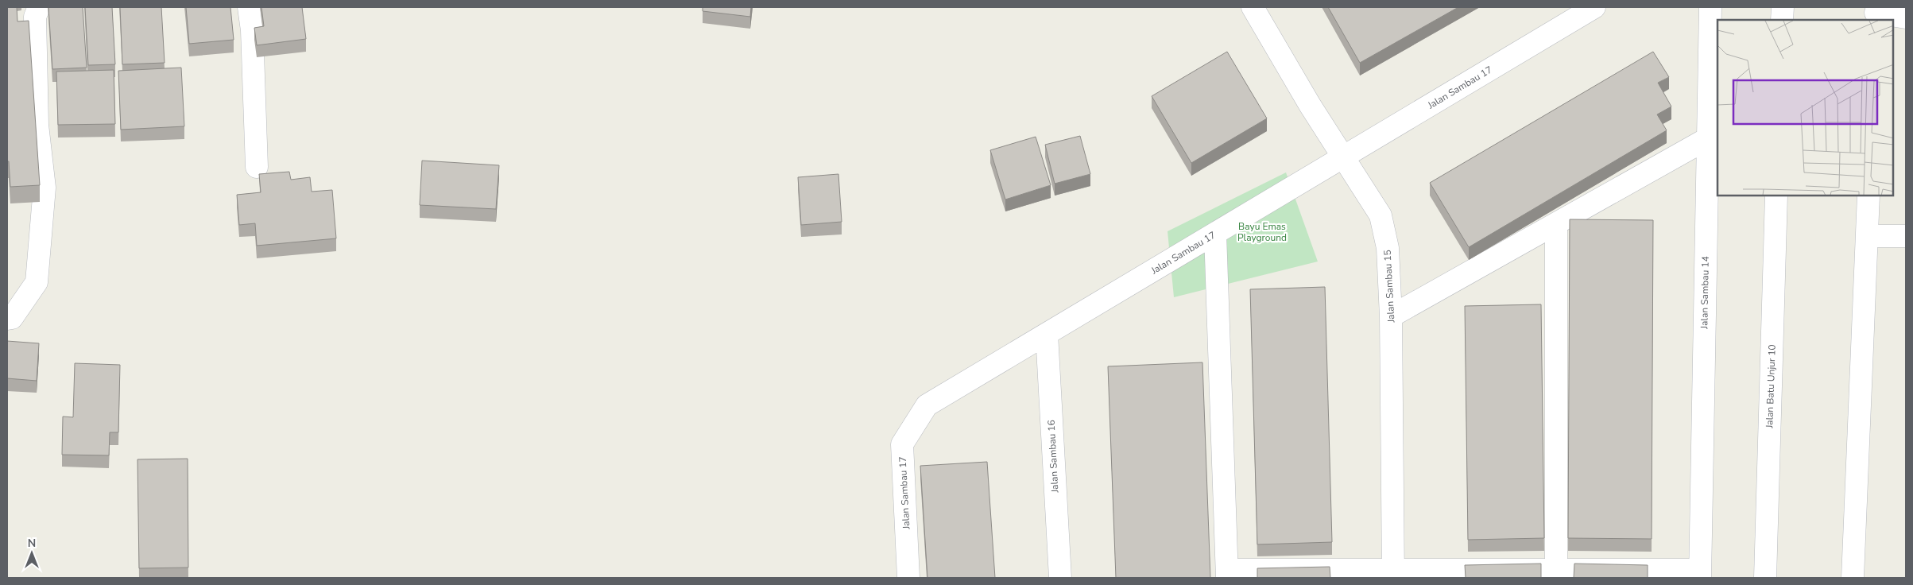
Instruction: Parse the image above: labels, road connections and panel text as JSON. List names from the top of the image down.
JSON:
{
  "streets": {
    "street": [
      "Jalan Sambau 17",
      "Jalan Sambau 15",
      "Jalan Sambau 14",
      "Jalan Batu Unjur 10",
      "Jalan Sambau 16"
    ]
  },
  "crossings": [
    ["Jalan Sambau 17", "Jalan Sambau 15"],
    ["Jalan Sambau 17", "Jalan Sambau 16"]
  ],
  "parks": ["Bayu Emas Playground"],
  "north": "top"
}
